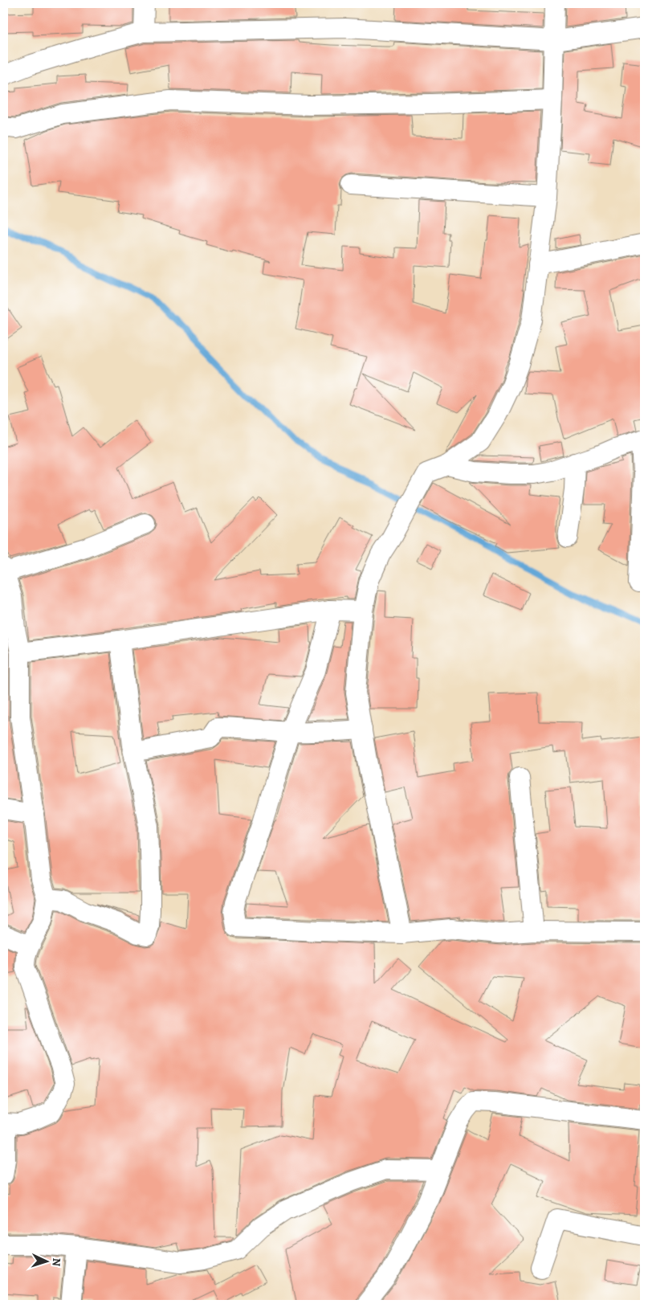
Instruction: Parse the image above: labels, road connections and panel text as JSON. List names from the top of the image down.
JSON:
{
  "north": "right"
}
